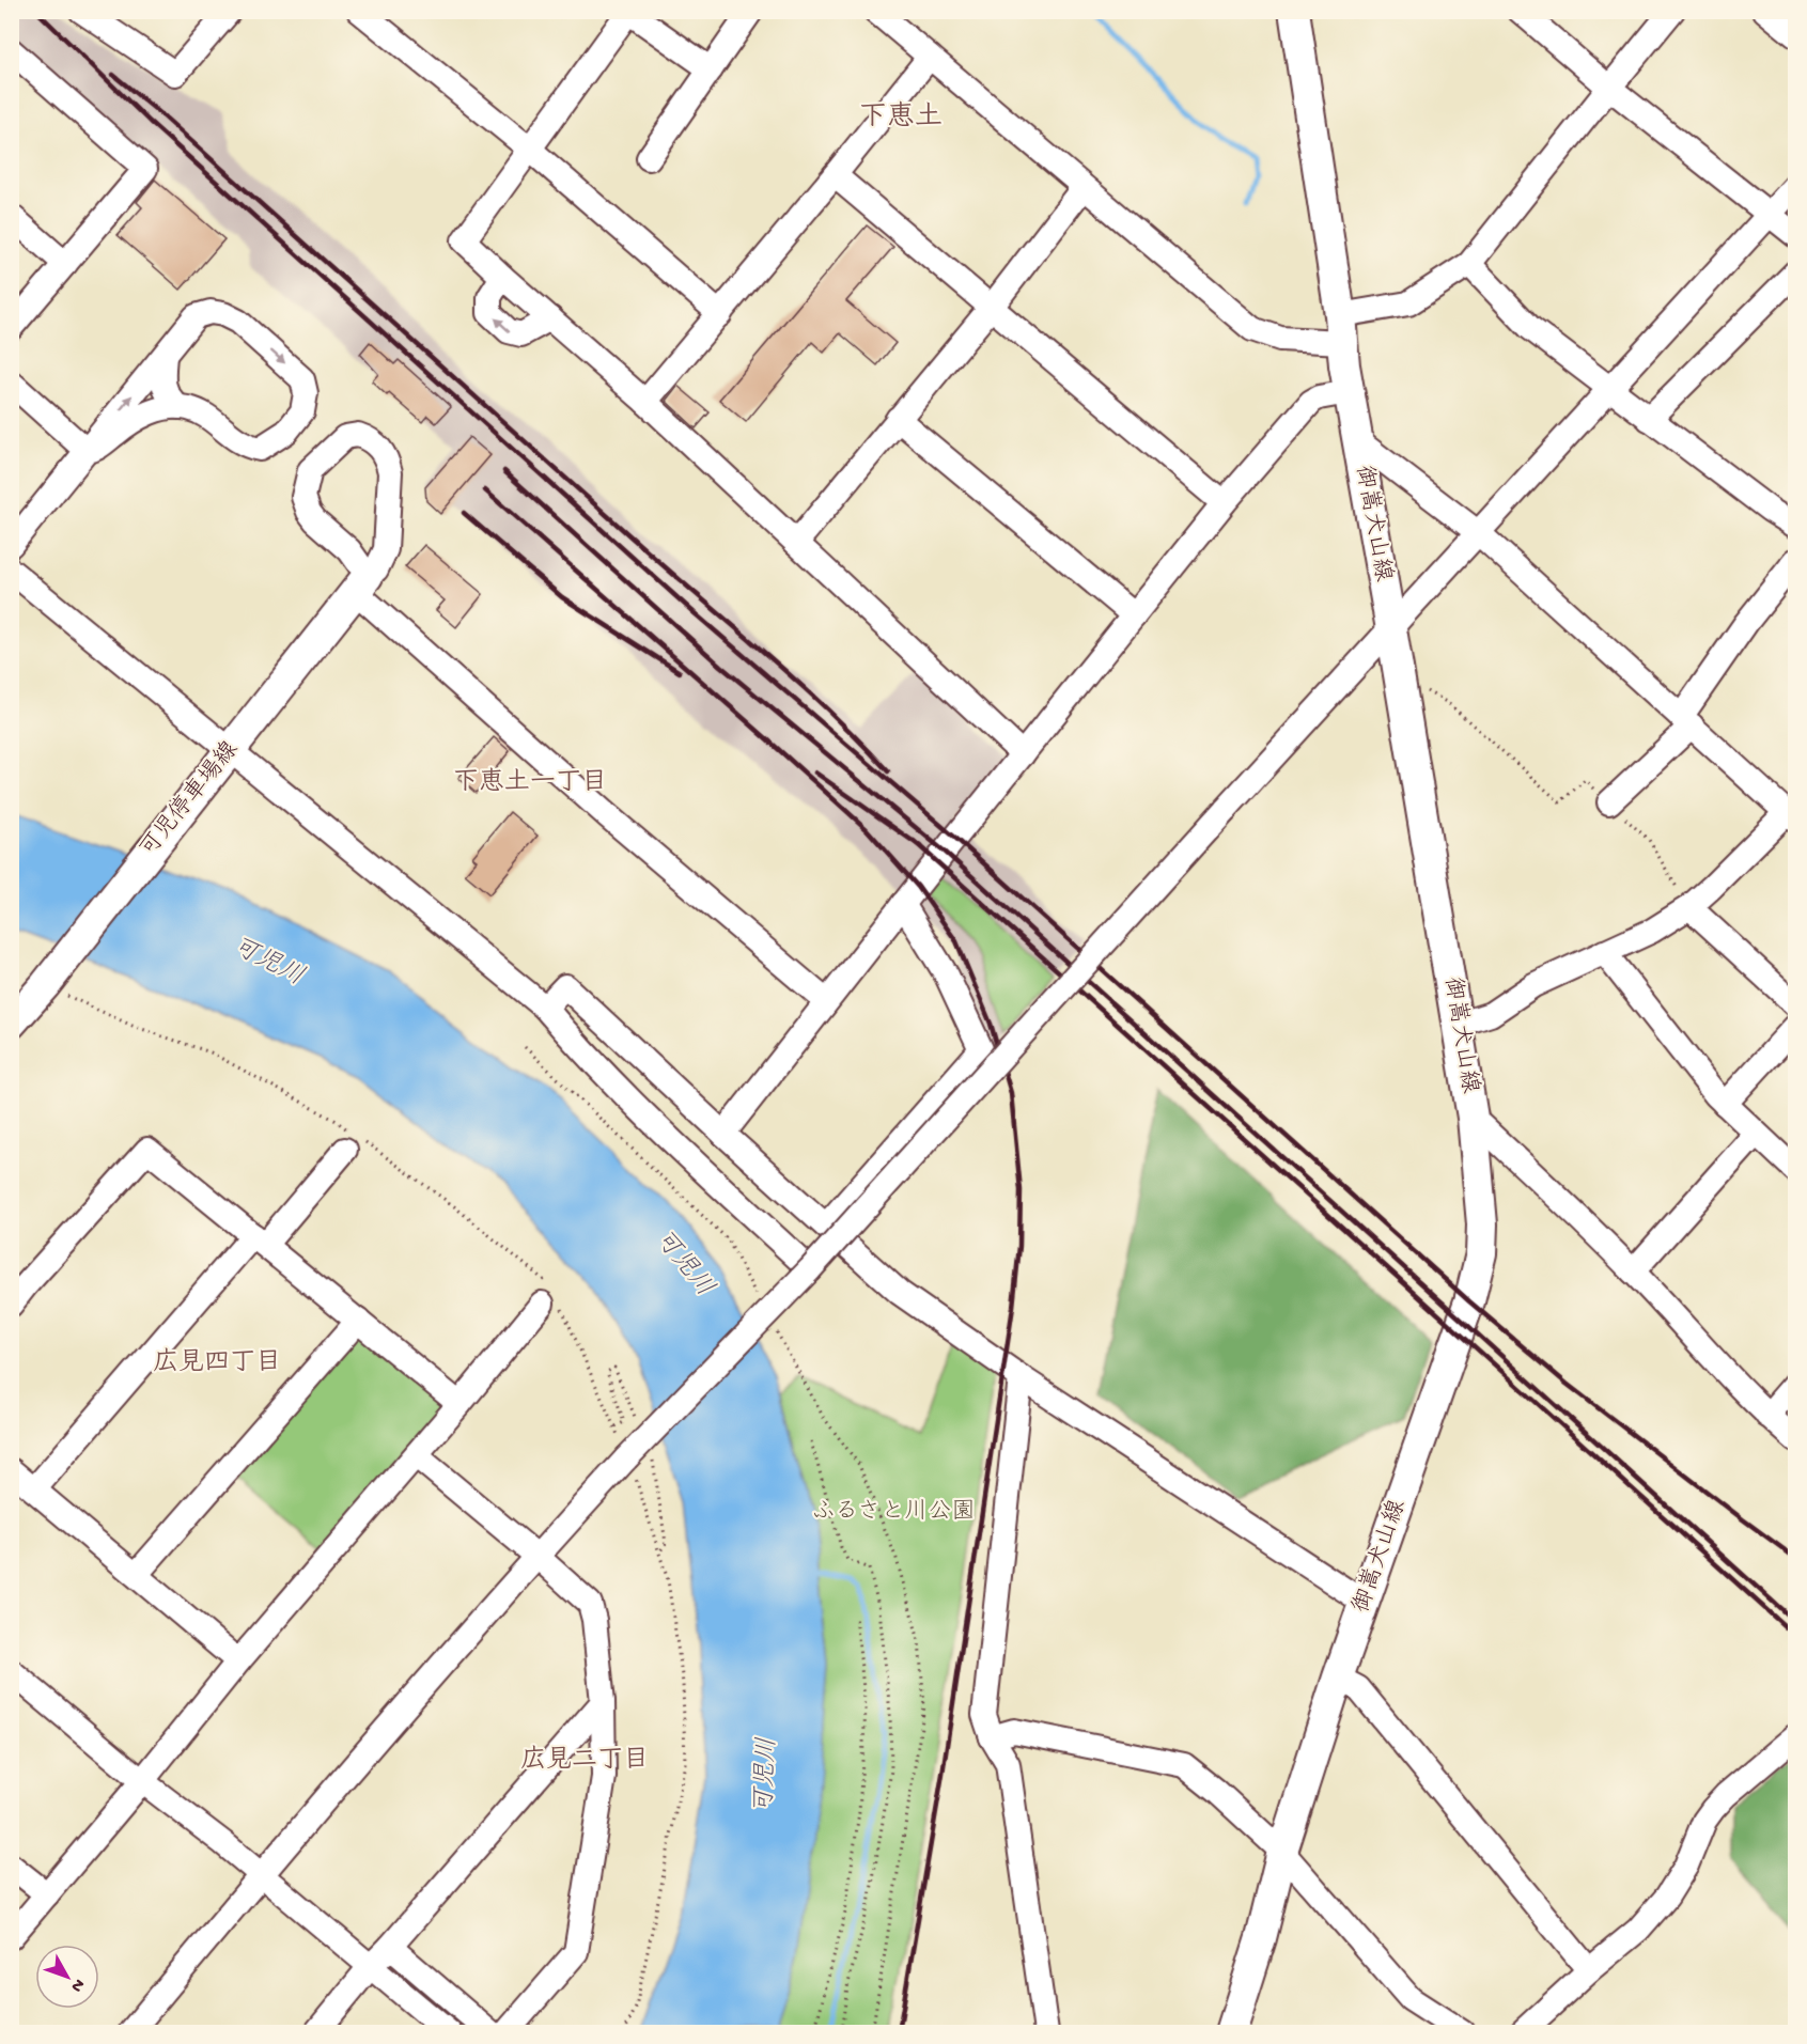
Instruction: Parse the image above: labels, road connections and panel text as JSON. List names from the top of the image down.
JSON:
{
  "streets": {
    "main road": ["御嵩犬山線", "可児停車場線"]
  },
  "districts": [
    "下恵土",
    "下恵土一丁目",
    "広見四丁目",
    "広見二丁目"
  ],
  "water": ["可児川"],
  "parks": ["ふるさと川公園"],
  "north": "bottom right"
}
